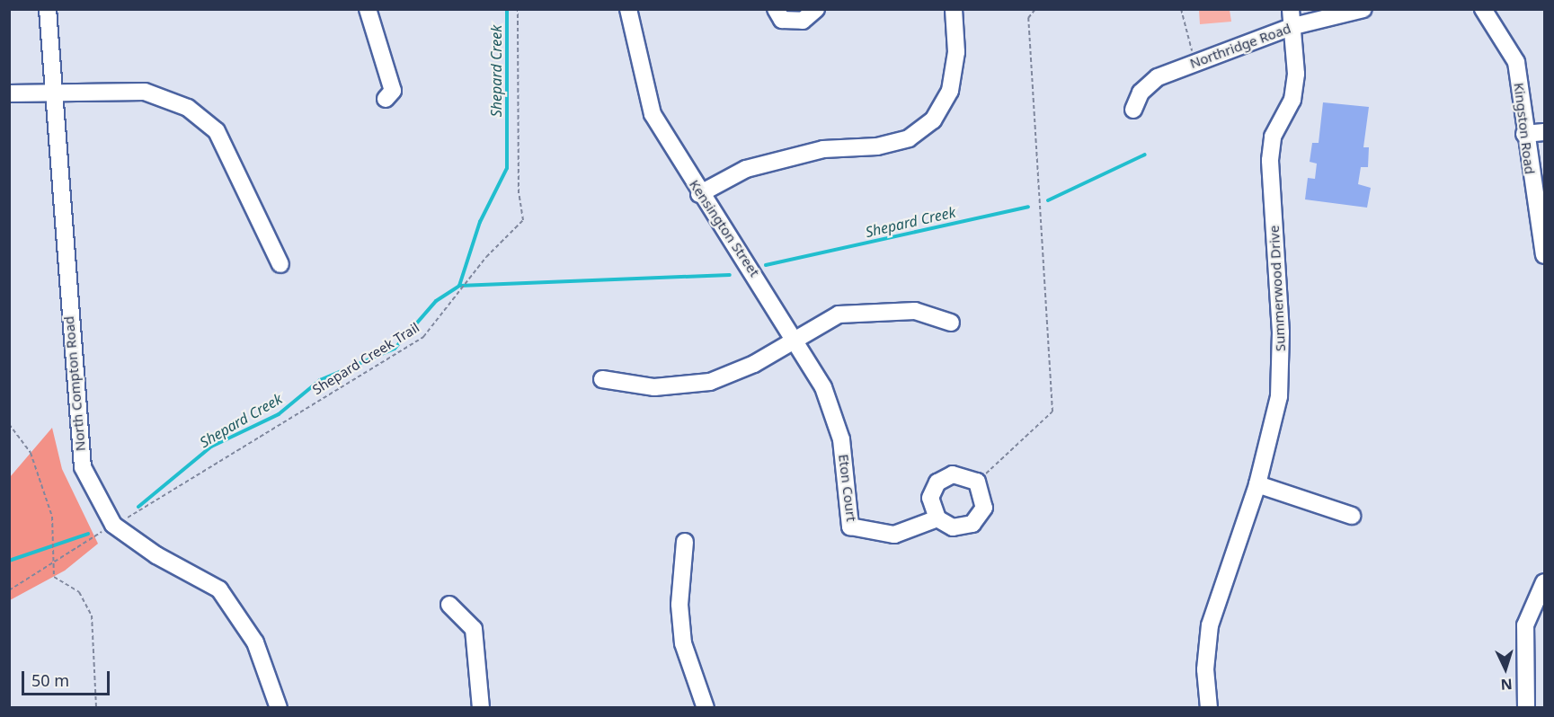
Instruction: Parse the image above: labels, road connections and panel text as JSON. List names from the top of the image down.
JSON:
{
  "streets": {
    "street": [
      "Northridge Road",
      "Kingston Road",
      "Kensington Street",
      "Summerwood Drive",
      "North Compton Road",
      "Eton Court"
    ],
    "path": ["Shepard Creek Trail"]
  },
  "crossings": [
    ["Northridge Road", "Summerwood Drive"],
    ["Kensington Street", "Eton Court"],
    ["Shepard Creek Trail", "North Compton Road"]
  ],
  "water": ["Shepard Creek"],
  "scale_bar": "50 m",
  "north": "bottom"
}
